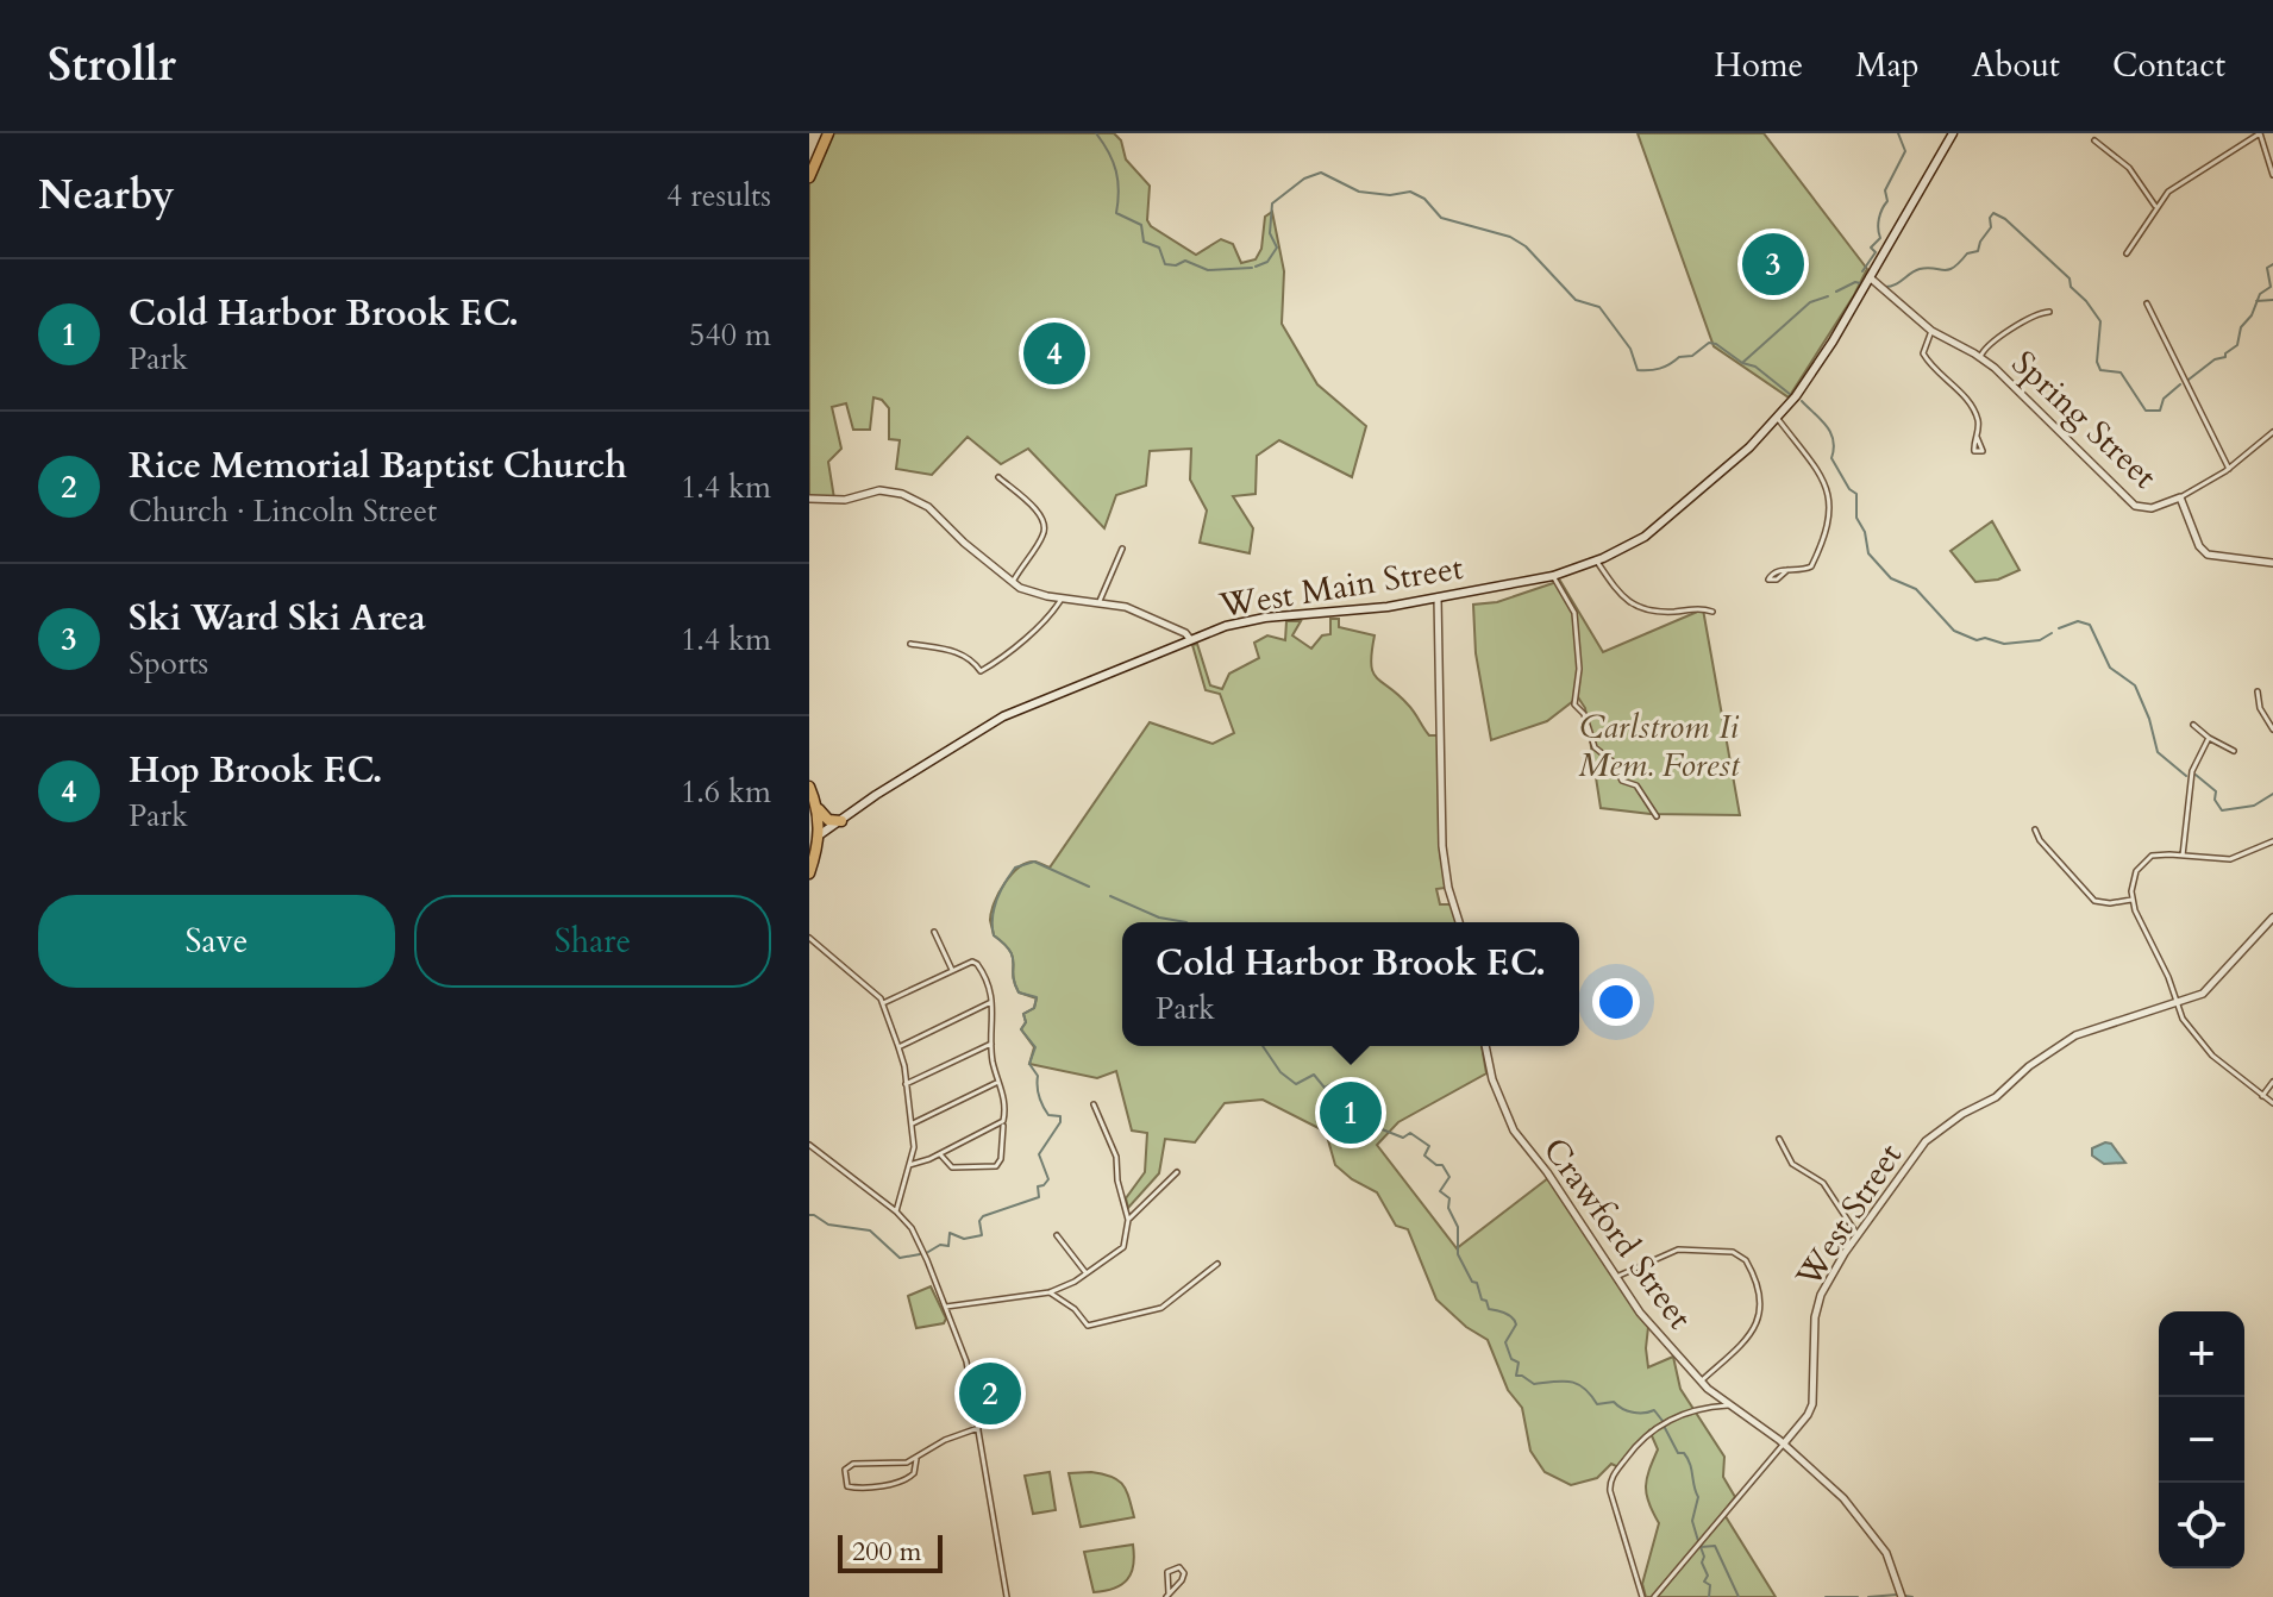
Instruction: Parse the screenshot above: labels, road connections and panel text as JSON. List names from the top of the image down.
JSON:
{
  "streets": {
    "main road": ["West Main Street"],
    "street": ["Spring Street", "West Street", "Crawford Street"]
  },
  "crossings": [
    ["Spring Street", "West Main Street"],
    ["West Street", "Crawford Street"]
  ],
  "parks": ["Carlstrom Ii Mem. Forest"],
  "scale_bar": "200 m",
  "page": {
    "header": "Strollr",
    "nav": [
      "Home",
      "Map",
      "About",
      "Contact"
    ],
    "heading": ["Nearby", "4 results"],
    "pins": [
      "3",
      "4",
      "1",
      "2"
    ],
    "list": [
      {
        "mark": "1",
        "name": "Cold Harbor Brook F.C.",
        "note": "Park",
        "value": "540 m"
      },
      {
        "mark": "2",
        "name": "Rice Memorial Baptist Church",
        "note": "Church · Lincoln Street",
        "value": "1.4 km"
      },
      {
        "mark": "3",
        "name": "Ski Ward Ski Area",
        "note": "Sports",
        "value": "1.4 km"
      },
      {
        "mark": "4",
        "name": "Hop Brook F.C.",
        "note": "Park",
        "value": "1.6 km"
      }
    ],
    "buttons": ["Save", "Share"],
    "popup": ["Cold Harbor Brook F.C.", "Park"],
    "map_buttons": ["+", "−"],
    "scale": "200 m"
  }
}
